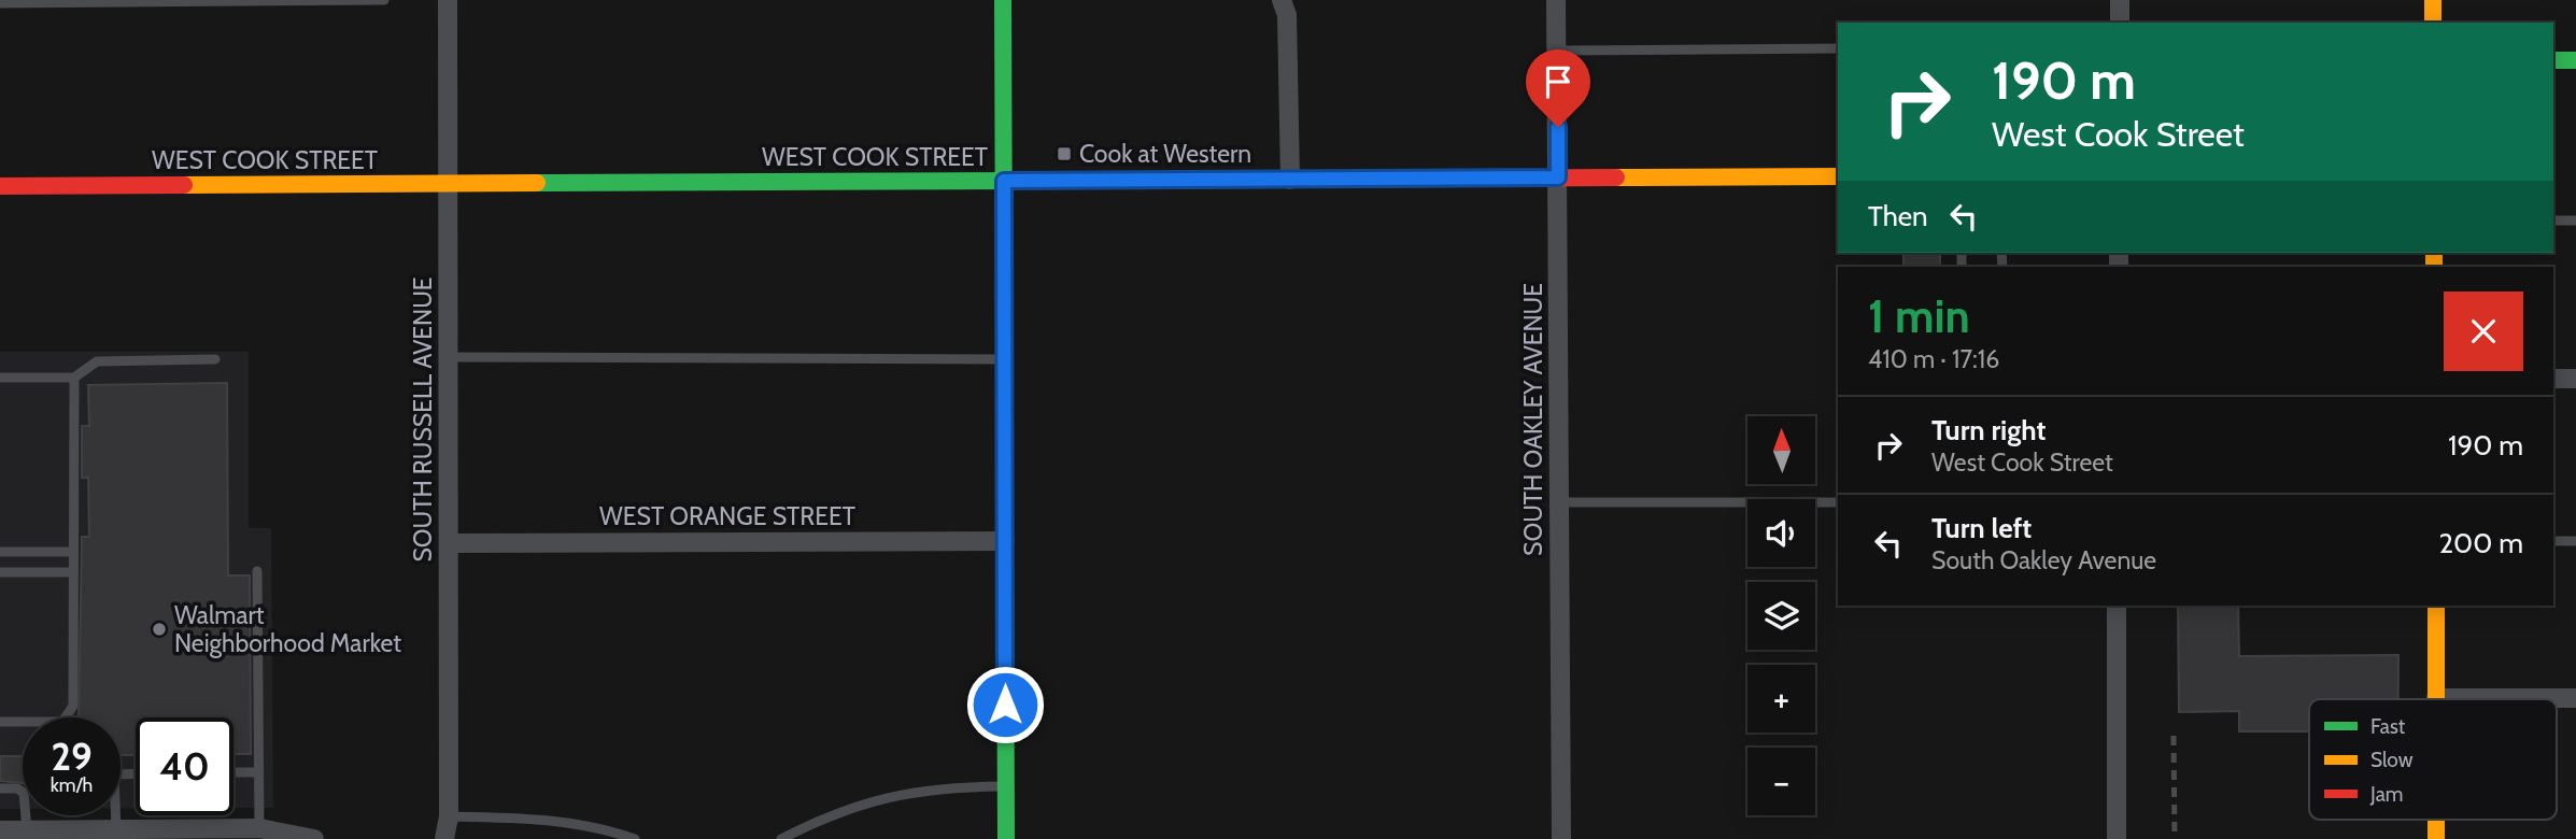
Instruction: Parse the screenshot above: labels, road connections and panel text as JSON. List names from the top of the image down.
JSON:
{
  "streets": {
    "street": [
      "WEST COOK STREET",
      "SOUTH RUSSELL AVENUE",
      "SOUTH OAKLEY AVENUE",
      "WEST ORANGE STREET"
    ]
  },
  "crossings": [
    ["WEST COOK STREET", "SOUTH RUSSELL AVENUE"],
    ["WEST COOK STREET", "SOUTH OAKLEY AVENUE"],
    ["SOUTH RUSSELL AVENUE", "WEST ORANGE STREET"]
  ],
  "places": {
    "transit": ["Cook at Western"],
    "other": ["Walmart Neighborhood Market"]
  },
  "legend": ["Fast", "Slow", "Jam"],
  "north": "top",
  "page": {
    "turn": ["190 m", "West Cook Street"],
    "then": "Then",
    "heading": ["1 min", "410 m · 17:16"],
    "list": [
      {
        "name": "Turn right",
        "note": "West Cook Street",
        "value": "190 m"
      },
      {
        "name": "Turn left",
        "note": "South Oakley Avenue",
        "value": "200 m"
      }
    ],
    "map_buttons": ["+", "−"],
    "speed": "29 km/h",
    "limit": "40"
  }
}
